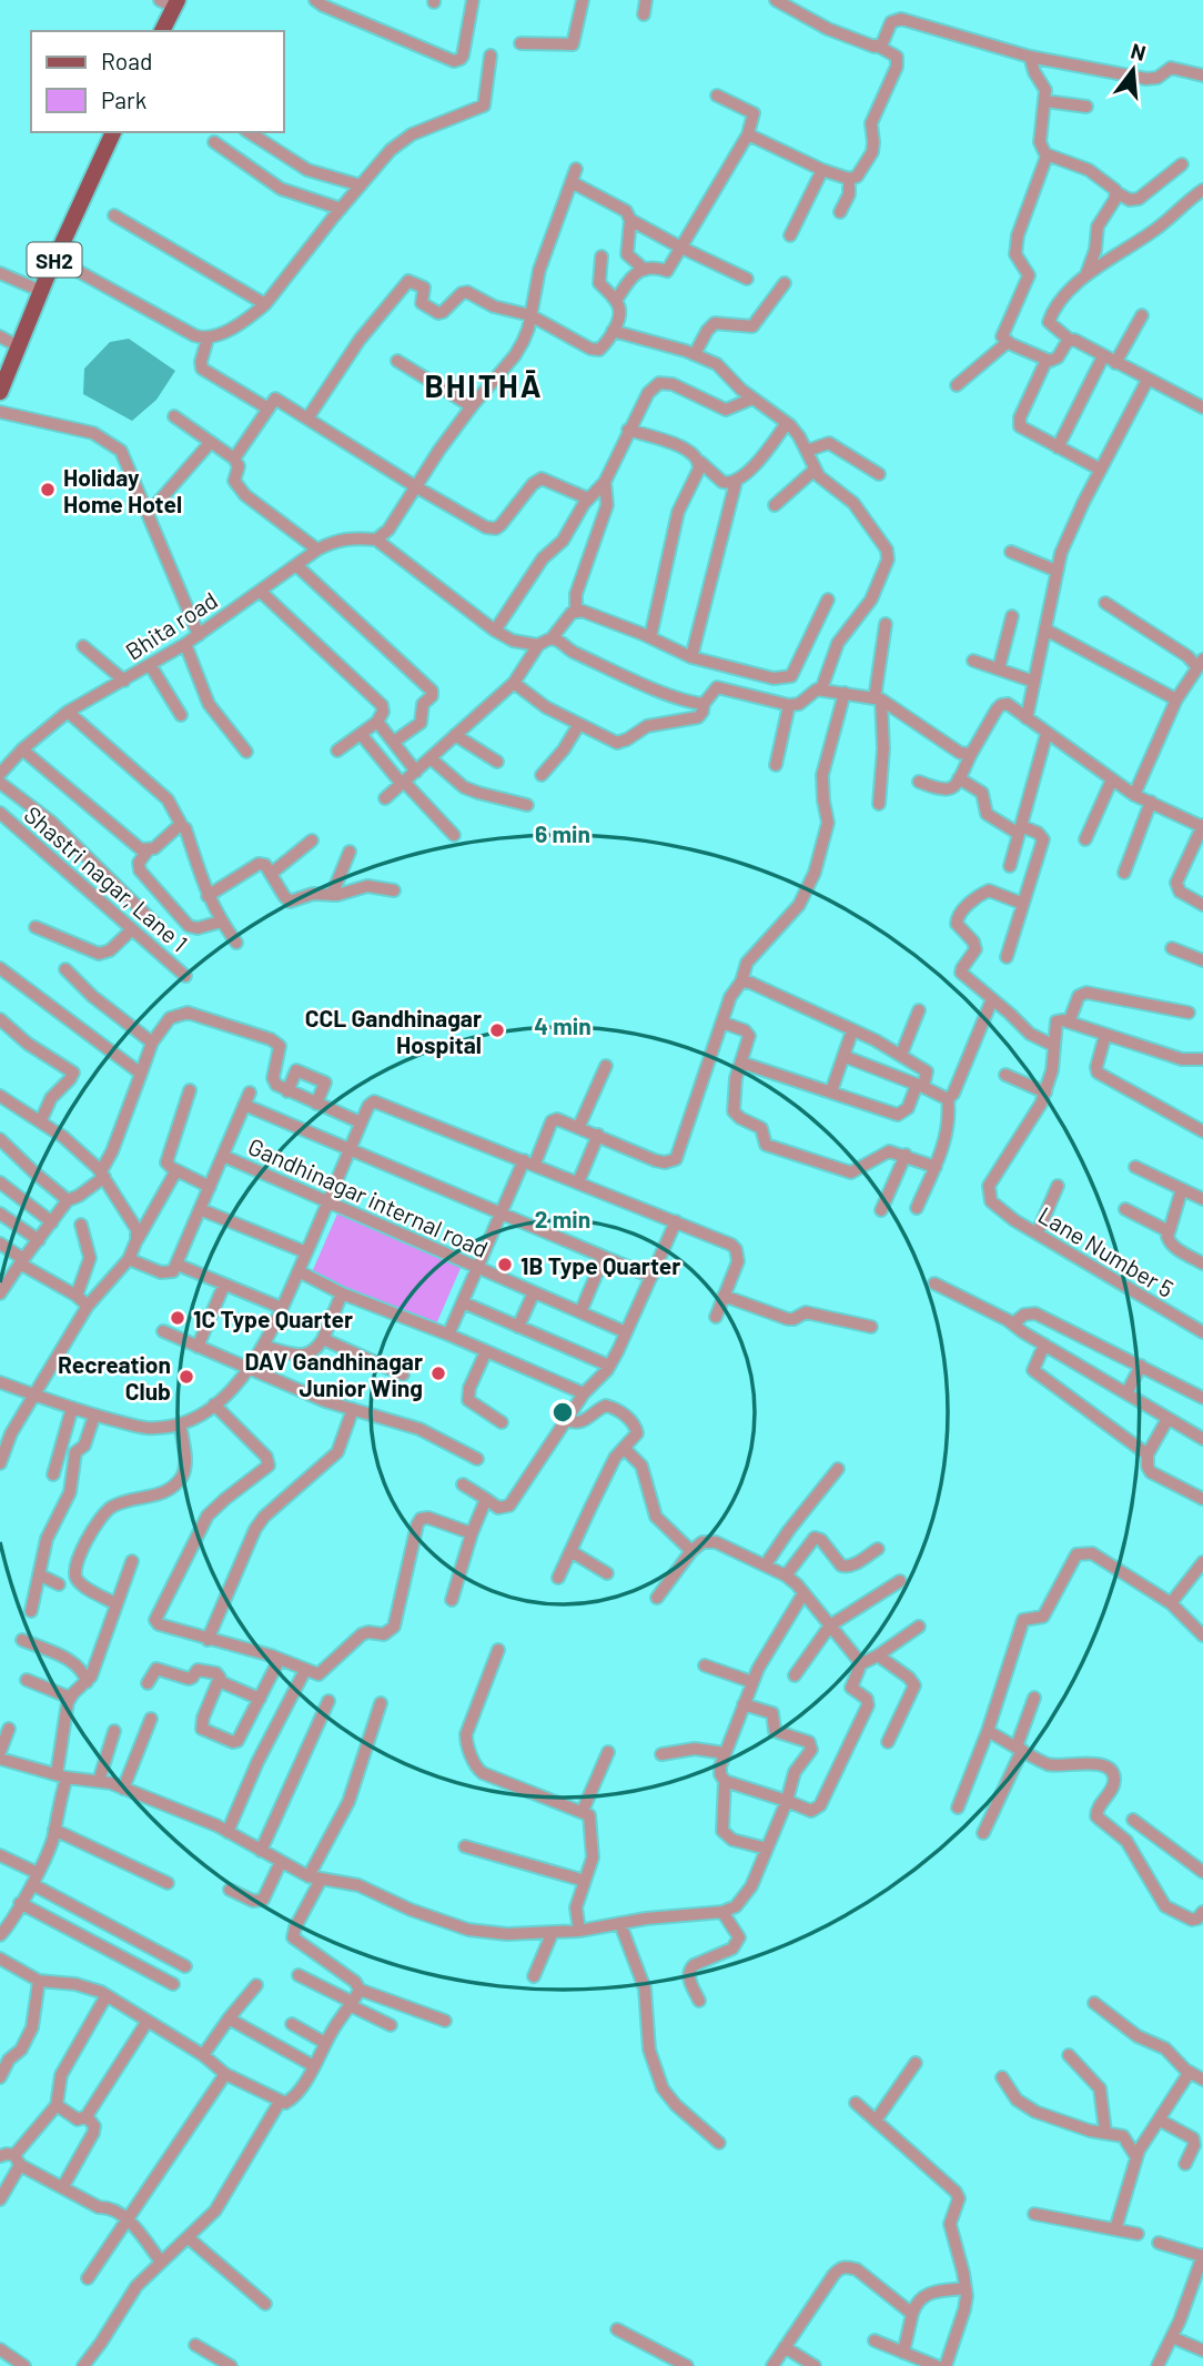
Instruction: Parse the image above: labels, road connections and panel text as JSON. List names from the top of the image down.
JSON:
{
  "streets": {
    "main road": ["SH2"],
    "street": [
      "Bhita road",
      "Shastri nagar, Lane 1",
      "Gandhinagar internal road",
      "Lane Number 5"
    ]
  },
  "districts": ["BHITHĀ"],
  "places": [
    "Holiday Home Hotel",
    "CCL Gandhinagar Hospital",
    "1B Type Quarter",
    "1C Type Quarter",
    "DAV Gandhinagar Junior Wing",
    "Recreation Club"
  ],
  "legend": ["Road", "Park"],
  "north": "top",
  "rings": ["6 min", "4 min", "2 min"]
}
